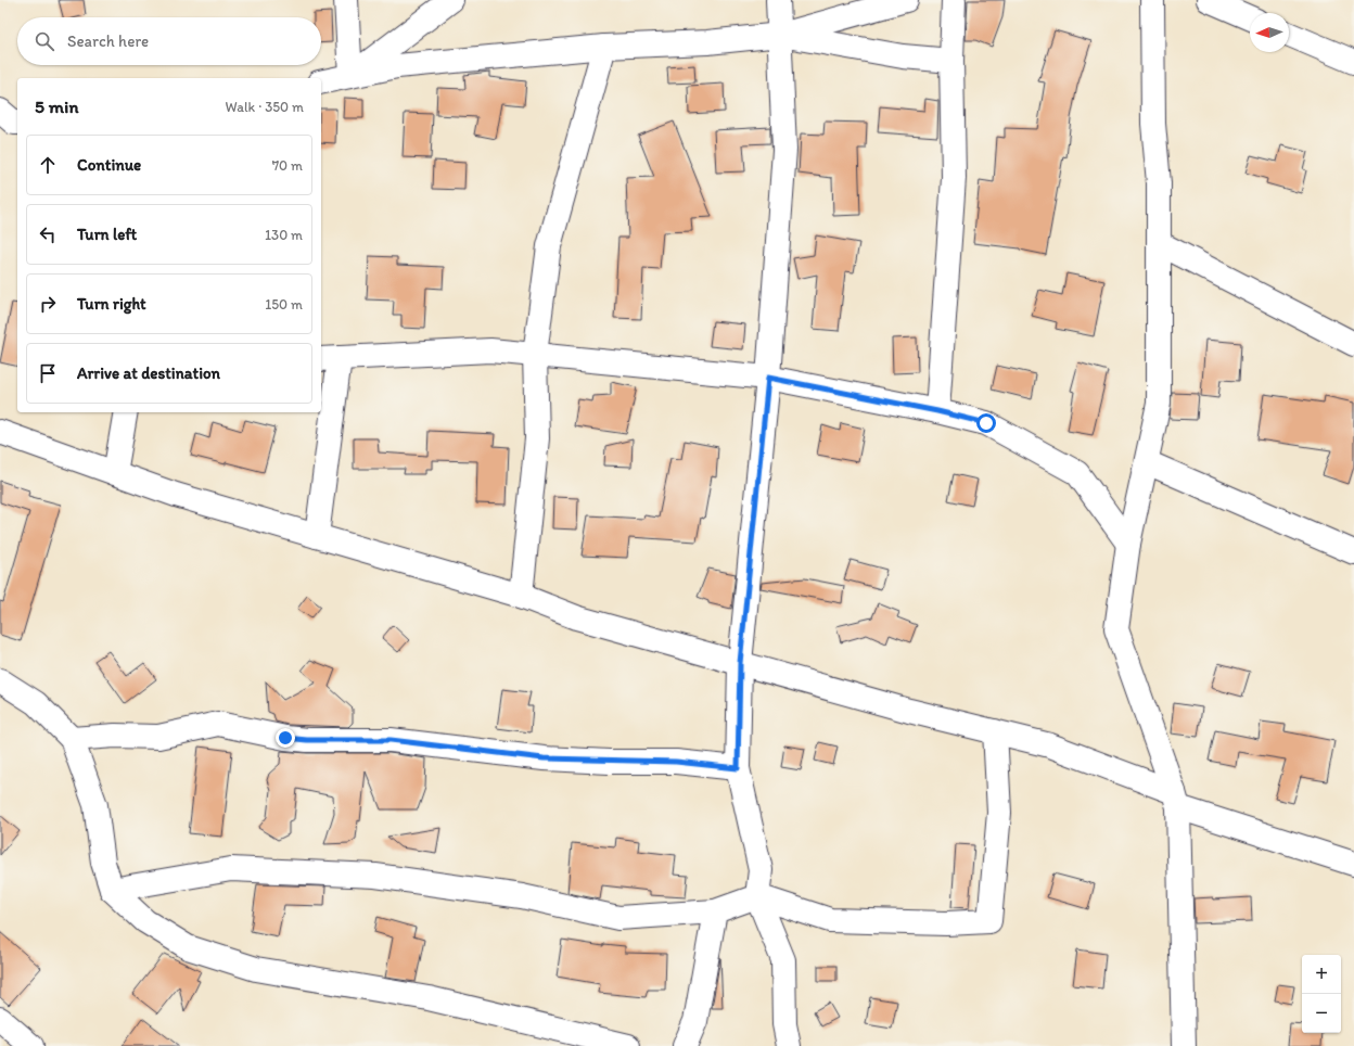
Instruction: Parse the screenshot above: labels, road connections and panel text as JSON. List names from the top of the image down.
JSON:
{
  "north": "left",
  "page": {
    "search": "Search here",
    "heading": ["5 min", "Walk · 350 m"],
    "list": [
      ["Continue", "70 m"],
      ["Turn left", "130 m"],
      ["Turn right", "150 m"],
      "Arrive at destination"
    ],
    "map_buttons": ["+", "−"]
  }
}
